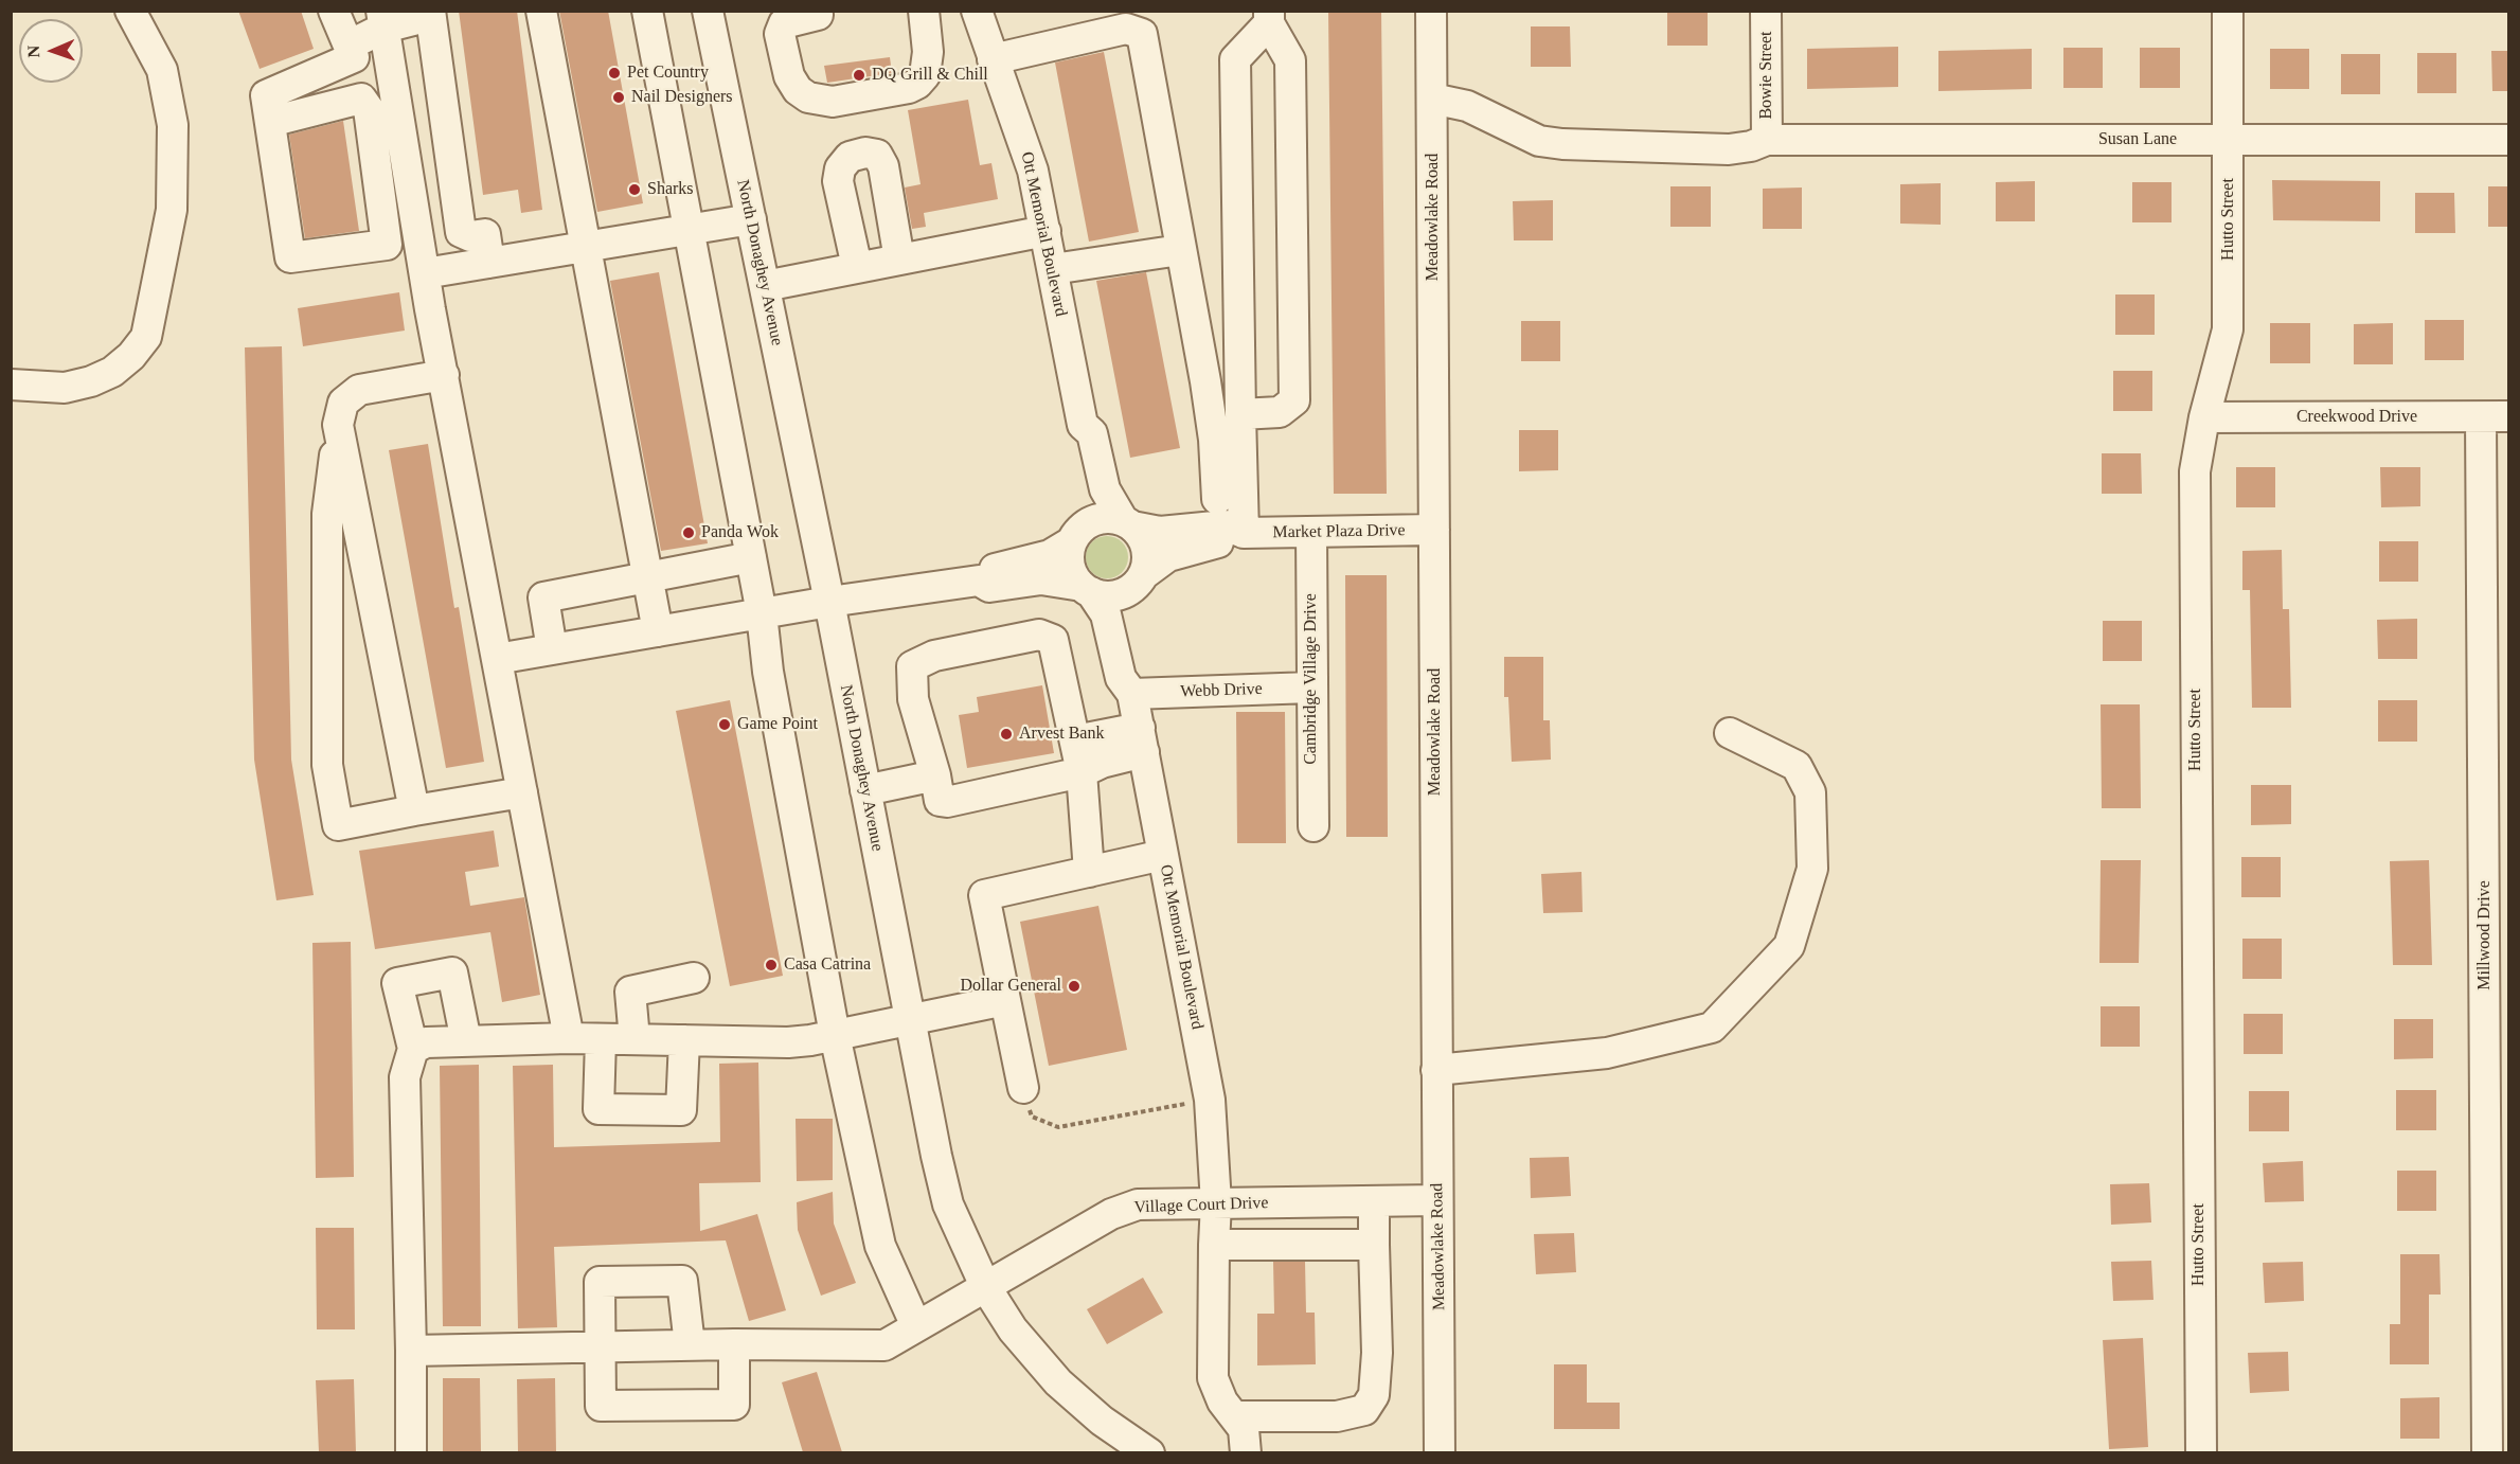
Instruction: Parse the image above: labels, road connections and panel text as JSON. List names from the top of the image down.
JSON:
{
  "streets": {
    "street": [
      "Bowie Street",
      "Susan Lane",
      "Meadowlake Road",
      "Hutto Street",
      "Ott Memorial Boulevard",
      "North Donaghey Avenue",
      "Creekwood Drive",
      "Market Plaza Drive",
      "Cambridge Village Drive",
      "Webb Drive",
      "Millwood Drive",
      "Village Court Drive"
    ]
  },
  "crossings": [
    ["Bowie Street", "Susan Lane"],
    ["Susan Lane", "Meadowlake Road"],
    ["Susan Lane", "Hutto Street"],
    ["Meadowlake Road", "Market Plaza Drive"],
    ["Meadowlake Road", "Village Court Drive"],
    ["Hutto Street", "Creekwood Drive"],
    ["Ott Memorial Boulevard", "Market Plaza Drive"],
    ["Ott Memorial Boulevard", "Webb Drive"],
    ["Ott Memorial Boulevard", "Village Court Drive"],
    ["North Donaghey Avenue", "Village Court Drive"],
    ["Creekwood Drive", "Millwood Drive"],
    ["Market Plaza Drive", "Cambridge Village Drive"],
    ["Cambridge Village Drive", "Webb Drive"]
  ],
  "places": [
    "Pet Country",
    "DQ Grill & Chill",
    "Nail Designers",
    "Sharks",
    "Panda Wok",
    "Game Point",
    "Arvest Bank",
    "Casa Catrina",
    "Dollar General"
  ],
  "north": "left"
}
